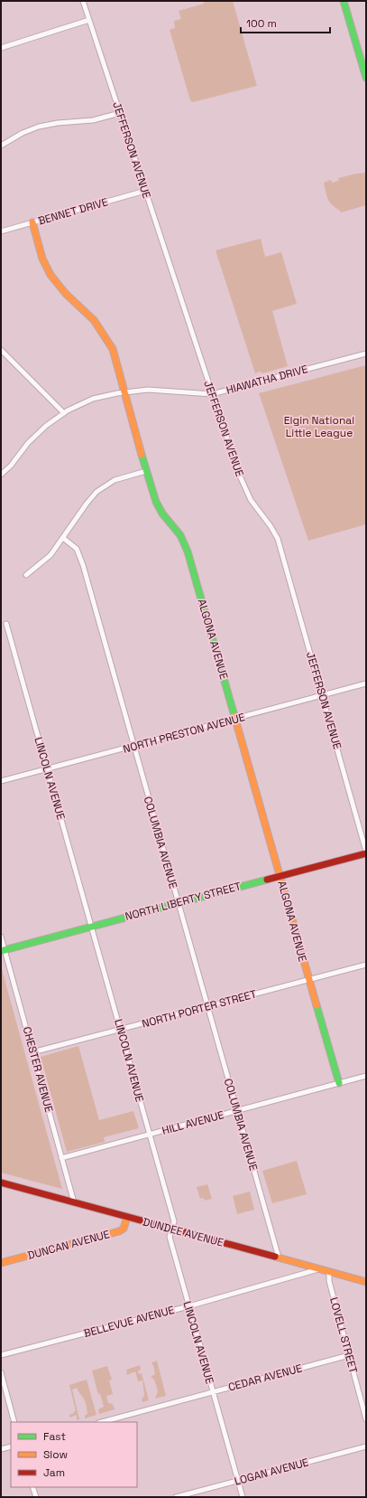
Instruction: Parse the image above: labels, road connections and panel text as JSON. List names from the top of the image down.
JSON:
{
  "streets": {
    "street": [
      "JEFFERSON AVENUE",
      "BENNET DRIVE",
      "HIAWATHA DRIVE",
      "ALGONA AVENUE",
      "NORTH PRESTON AVENUE",
      "LINCOLN AVENUE",
      "COLUMBIA AVENUE",
      "NORTH LIBERTY STREET",
      "NORTH PORTER STREET",
      "CHESTER AVENUE",
      "HILL AVENUE",
      "DUNDEE AVENUE",
      "DUNCAN AVENUE",
      "BELLEVUE AVENUE",
      "LOVELL STREET",
      "CEDAR AVENUE",
      "LOGAN AVENUE"
    ]
  },
  "crossings": [
    ["JEFFERSON AVENUE", "BENNET DRIVE"],
    ["JEFFERSON AVENUE", "HIAWATHA DRIVE"],
    ["JEFFERSON AVENUE", "NORTH PRESTON AVENUE"],
    ["JEFFERSON AVENUE", "NORTH LIBERTY STREET"],
    ["BENNET DRIVE", "ALGONA AVENUE"],
    ["HIAWATHA DRIVE", "ALGONA AVENUE"],
    ["ALGONA AVENUE", "NORTH PRESTON AVENUE"],
    ["ALGONA AVENUE", "NORTH LIBERTY STREET"],
    ["ALGONA AVENUE", "NORTH PORTER STREET"],
    ["ALGONA AVENUE", "HILL AVENUE"],
    ["NORTH PRESTON AVENUE", "LINCOLN AVENUE"],
    ["NORTH PRESTON AVENUE", "COLUMBIA AVENUE"],
    ["LINCOLN AVENUE", "NORTH LIBERTY STREET"],
    ["LINCOLN AVENUE", "NORTH PORTER STREET"],
    ["LINCOLN AVENUE", "HILL AVENUE"],
    ["LINCOLN AVENUE", "DUNDEE AVENUE"],
    ["LINCOLN AVENUE", "BELLEVUE AVENUE"],
    ["LINCOLN AVENUE", "CEDAR AVENUE"],
    ["LINCOLN AVENUE", "LOGAN AVENUE"],
    ["COLUMBIA AVENUE", "NORTH LIBERTY STREET"],
    ["COLUMBIA AVENUE", "NORTH PORTER STREET"],
    ["COLUMBIA AVENUE", "HILL AVENUE"],
    ["COLUMBIA AVENUE", "DUNDEE AVENUE"],
    ["NORTH LIBERTY STREET", "CHESTER AVENUE"],
    ["NORTH PORTER STREET", "CHESTER AVENUE"],
    ["CHESTER AVENUE", "HILL AVENUE"],
    ["CHESTER AVENUE", "DUNDEE AVENUE"],
    ["DUNDEE AVENUE", "DUNCAN AVENUE"],
    ["DUNDEE AVENUE", "BELLEVUE AVENUE"],
    ["DUNDEE AVENUE", "LOVELL STREET"],
    ["LOVELL STREET", "CEDAR AVENUE"]
  ],
  "parks": ["Elgin National Little League"],
  "legend": ["Fast", "Slow", "Jam"],
  "scale_bar": "100 m"
}
